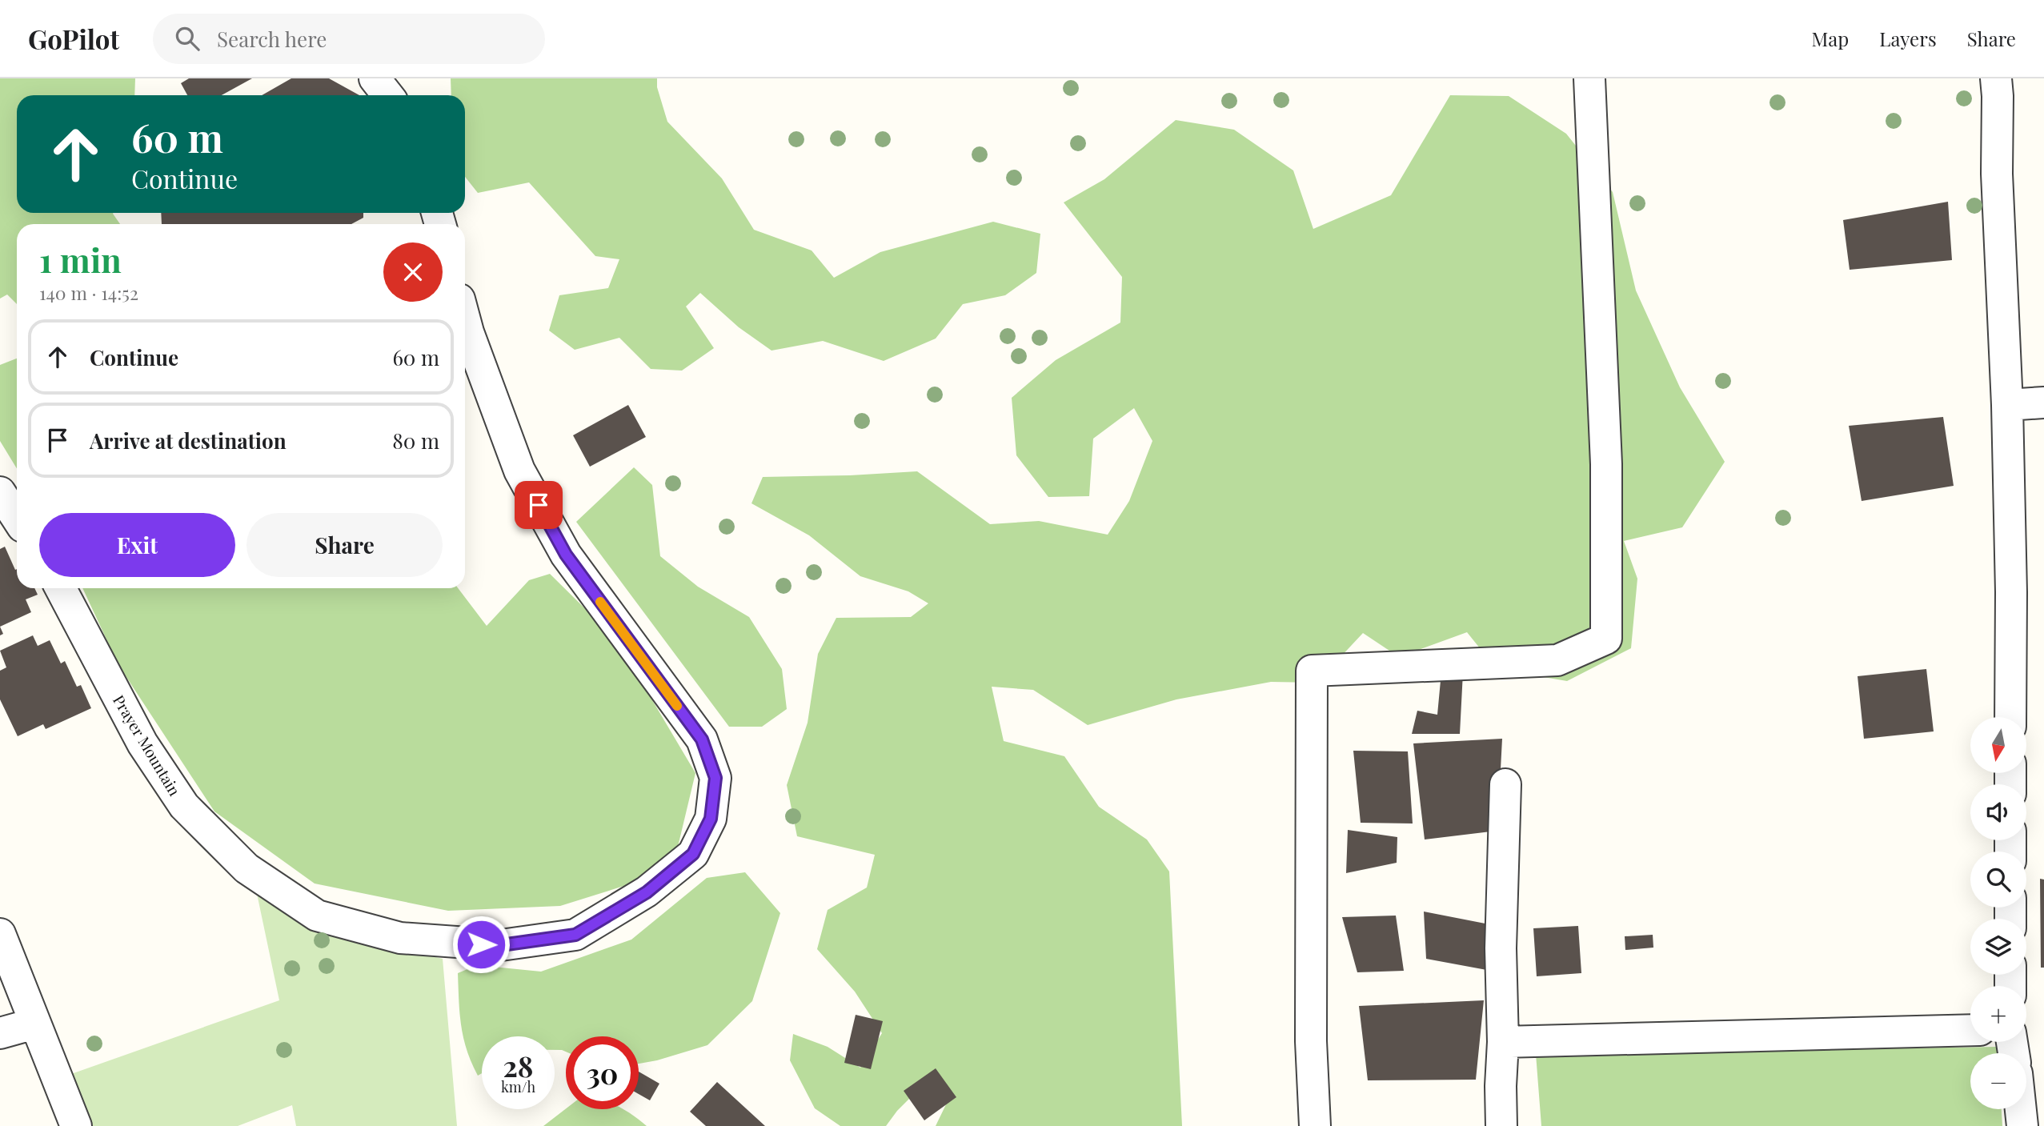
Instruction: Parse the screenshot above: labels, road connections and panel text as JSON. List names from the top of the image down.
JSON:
{
  "streets": {
    "street": ["Prayer Mountain"]
  },
  "north": "bottom",
  "page": {
    "header": "GoPilot",
    "search": "Search here",
    "nav": ["Map", "Layers", "Share"],
    "turn": ["60 m", "Continue"],
    "heading": ["1 min", "140 m · 14:52"],
    "list": [
      {
        "name": "Continue",
        "value": "60 m"
      },
      {
        "name": "Arrive at destination",
        "value": "80 m"
      }
    ],
    "buttons": ["Exit", "Share"],
    "map_buttons": ["+", "−"],
    "speed": "28 km/h",
    "limit": "30"
  }
}
